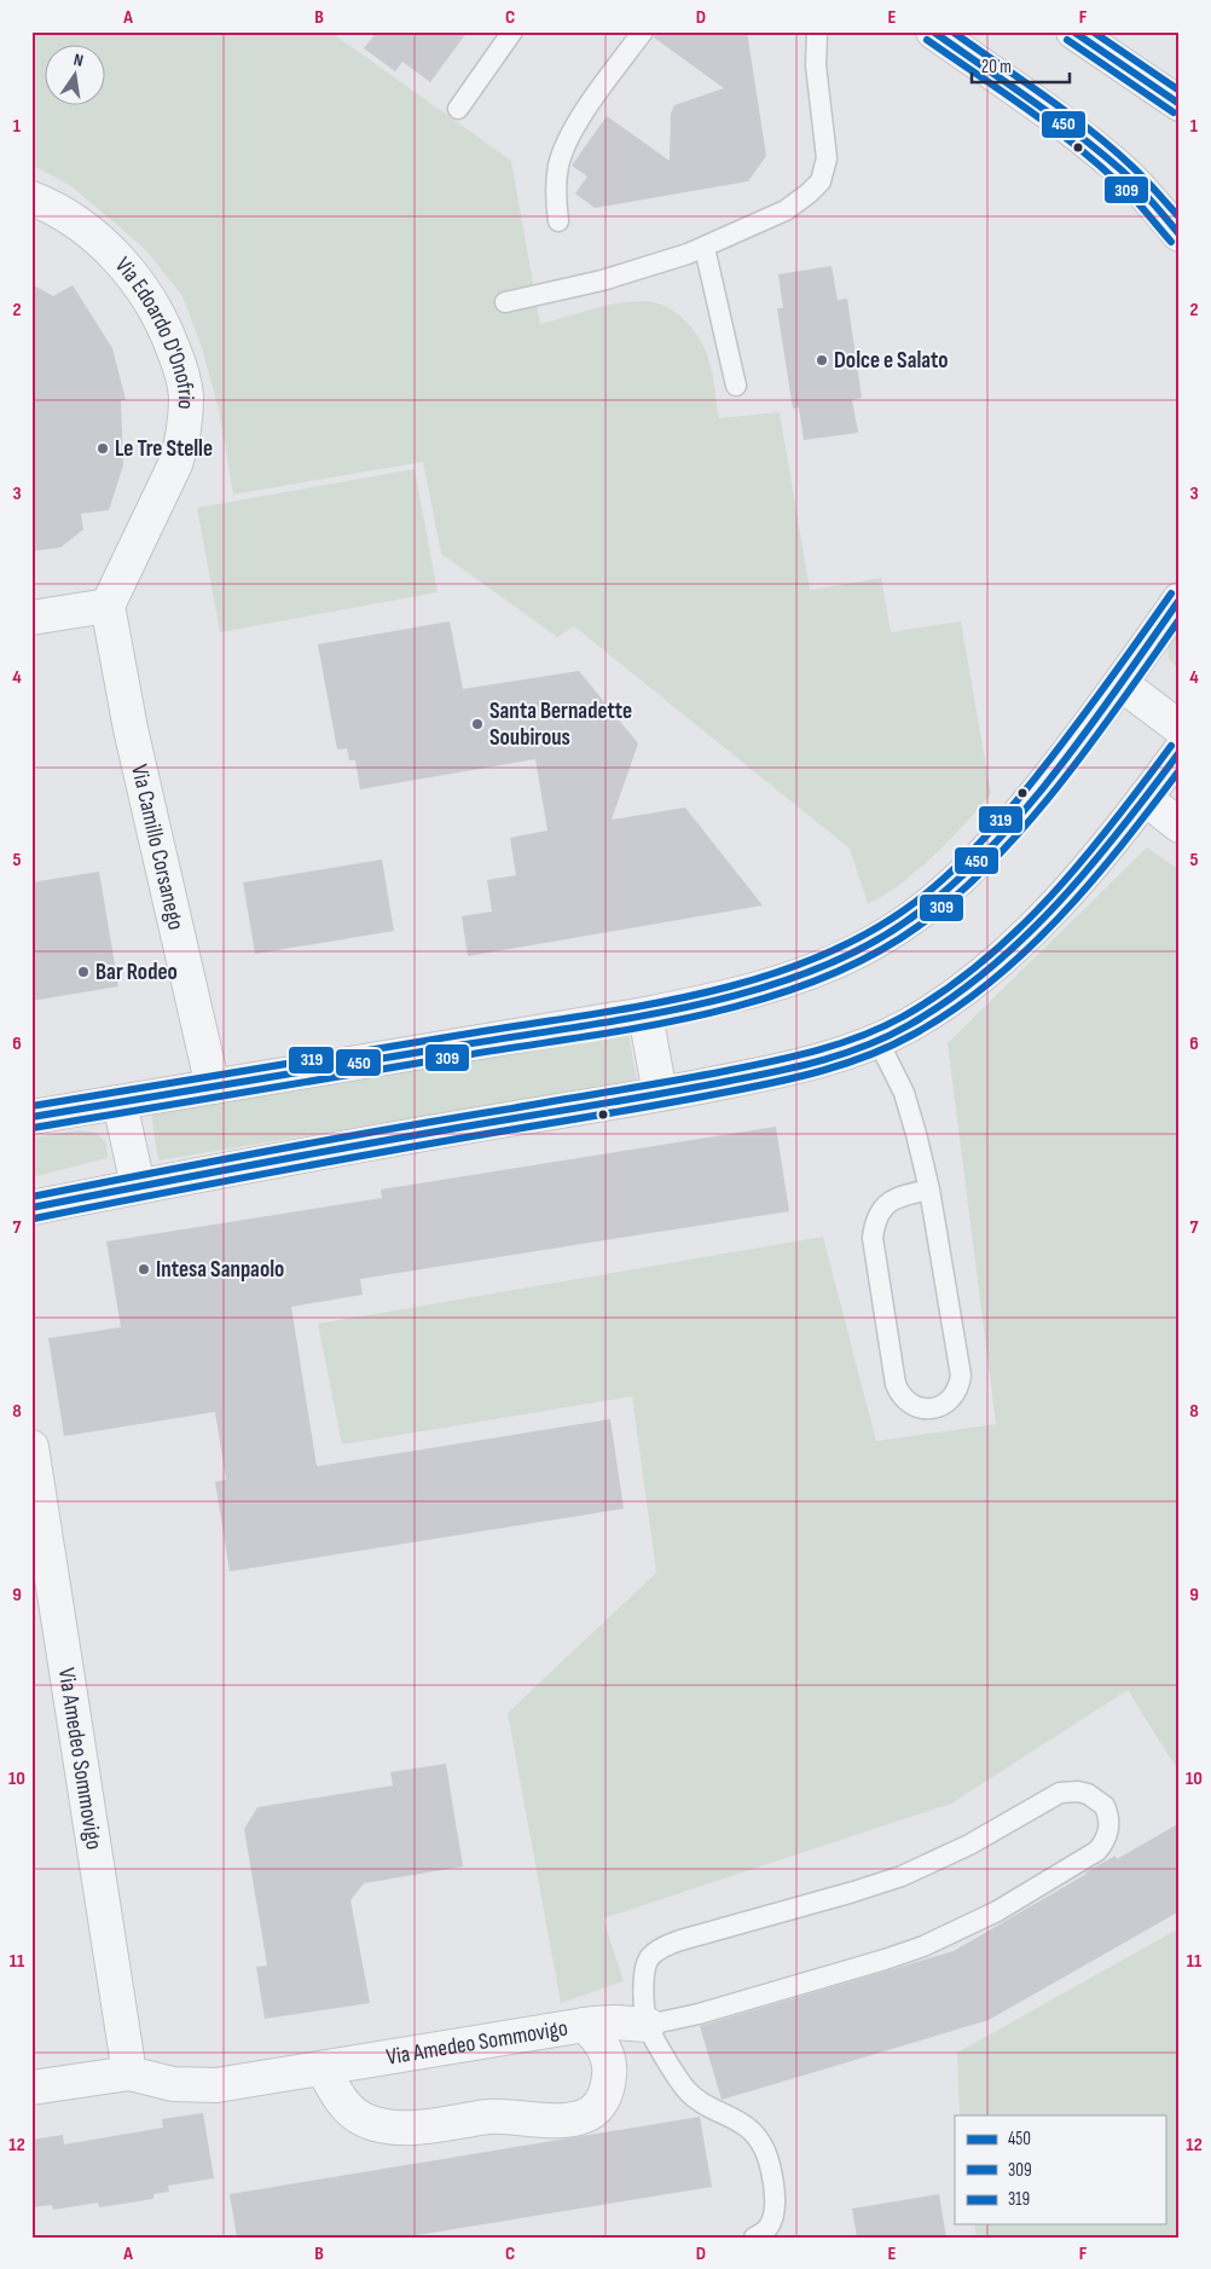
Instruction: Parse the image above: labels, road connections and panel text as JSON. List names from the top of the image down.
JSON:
{
  "streets": {
    "street": ["Via Edoardo D'Onofrio", "Via Camillo Corsanego", "Via Amedeo Sommovigo"]
  },
  "crossings": [
    ["Via Edoardo D'Onofrio", "Via Camillo Corsanego"]
  ],
  "places": [
    "Dolce e Salato",
    "Le Tre Stelle",
    "Santa Bernadette Soubirous",
    "Bar Rodeo",
    "Intesa Sanpaolo"
  ],
  "lines": ["transit line 450", "transit line 319", "transit line 309"],
  "legend": ["450", "309", "319"],
  "scale_bar": "20 m",
  "north": "top",
  "grid": {
    "columns": [
      "A",
      "B",
      "C",
      "D",
      "E",
      "F"
    ],
    "rows": [
      "1",
      "2",
      "3",
      "4",
      "5",
      "6",
      "7",
      "8",
      "9",
      "10",
      "11",
      "12"
    ]
  }
}
